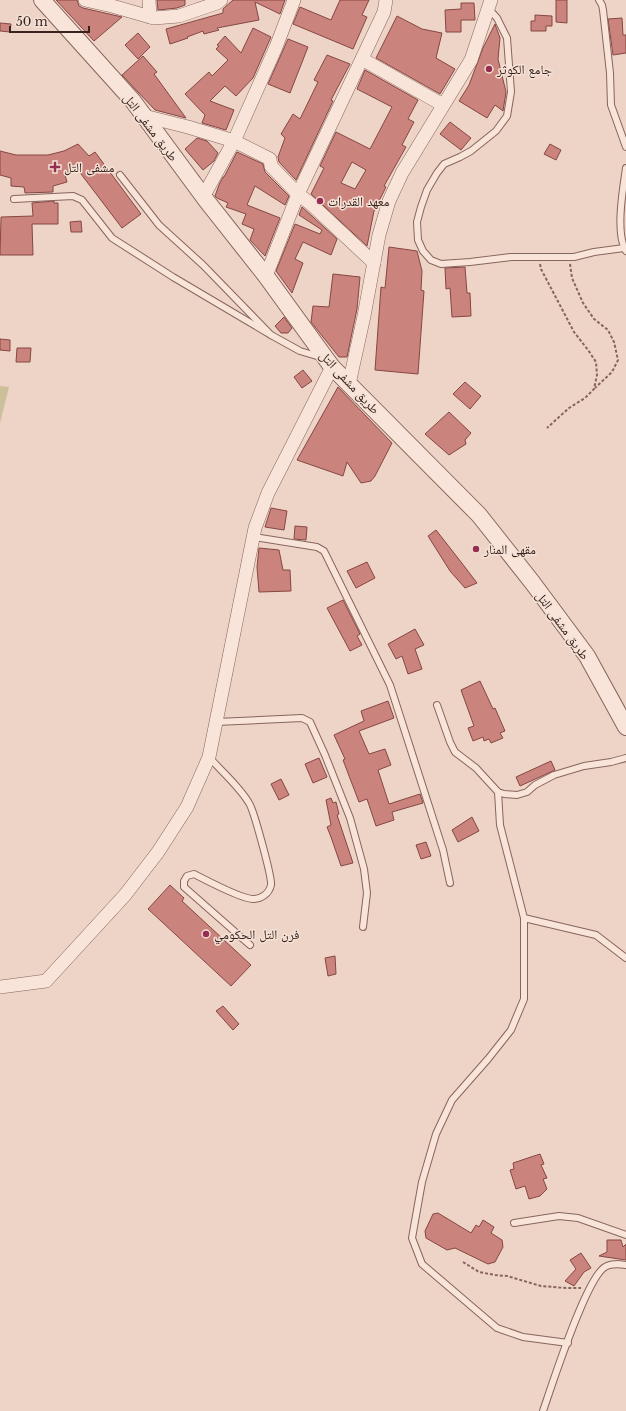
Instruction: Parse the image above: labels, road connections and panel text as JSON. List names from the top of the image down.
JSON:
{
  "streets": {
    "street": ["طريق مشفى التل"]
  },
  "places": {
    "other": [
      "جامع الكوثر",
      "معهد القدرات",
      "مقهى المنار",
      "فرن التل الحكومي"
    ],
    "health": ["مشفى التل"]
  },
  "scale_bar": "50 m"
}
